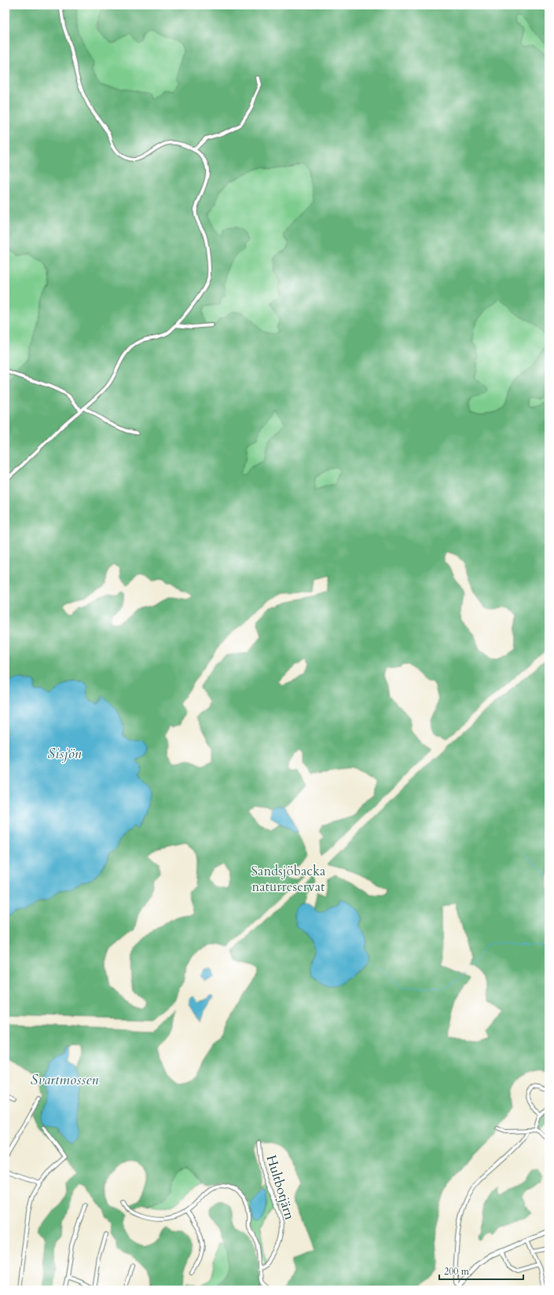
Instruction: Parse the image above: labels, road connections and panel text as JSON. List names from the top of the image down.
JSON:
{
  "streets": {
    "street": ["Hultbotjärn"]
  },
  "water": ["Sisjön", "Svartmossen"],
  "parks": ["Sandsjöbacka naturreservat"],
  "scale_bar": "200 m"
}
